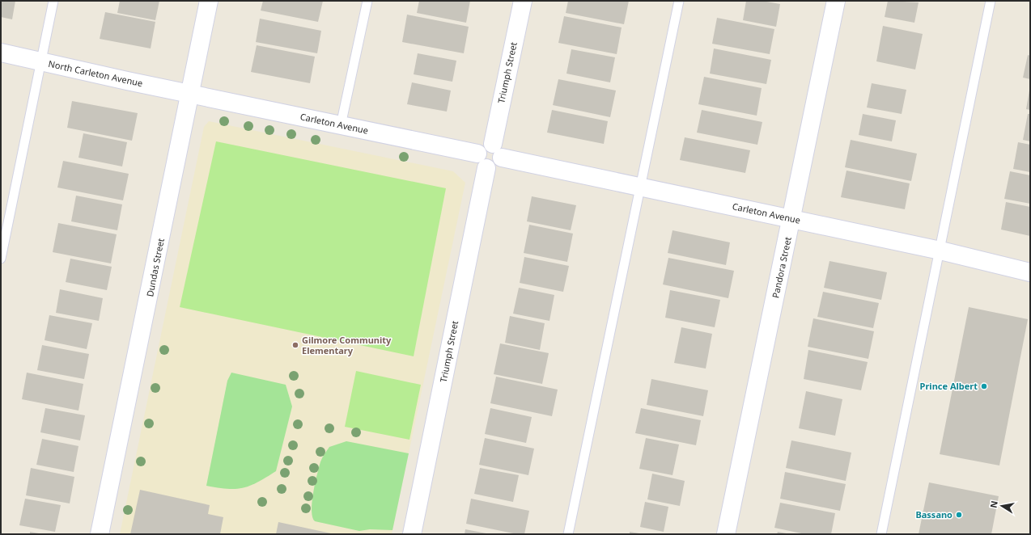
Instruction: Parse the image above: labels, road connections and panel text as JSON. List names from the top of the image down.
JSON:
{
  "streets": {
    "street": [
      "Triumph Street",
      "North Carleton Avenue",
      "Carleton Avenue",
      "Dundas Street",
      "Pandora Street"
    ]
  },
  "crossings": [
    ["Triumph Street", "Carleton Avenue"],
    ["North Carleton Avenue", "Carleton Avenue"],
    ["North Carleton Avenue", "Dundas Street"],
    ["Carleton Avenue", "Dundas Street"],
    ["Carleton Avenue", "Pandora Street"]
  ],
  "places": ["Gilmore Community Elementary", "Prince Albert", "Bassano"],
  "north": "left"
}
